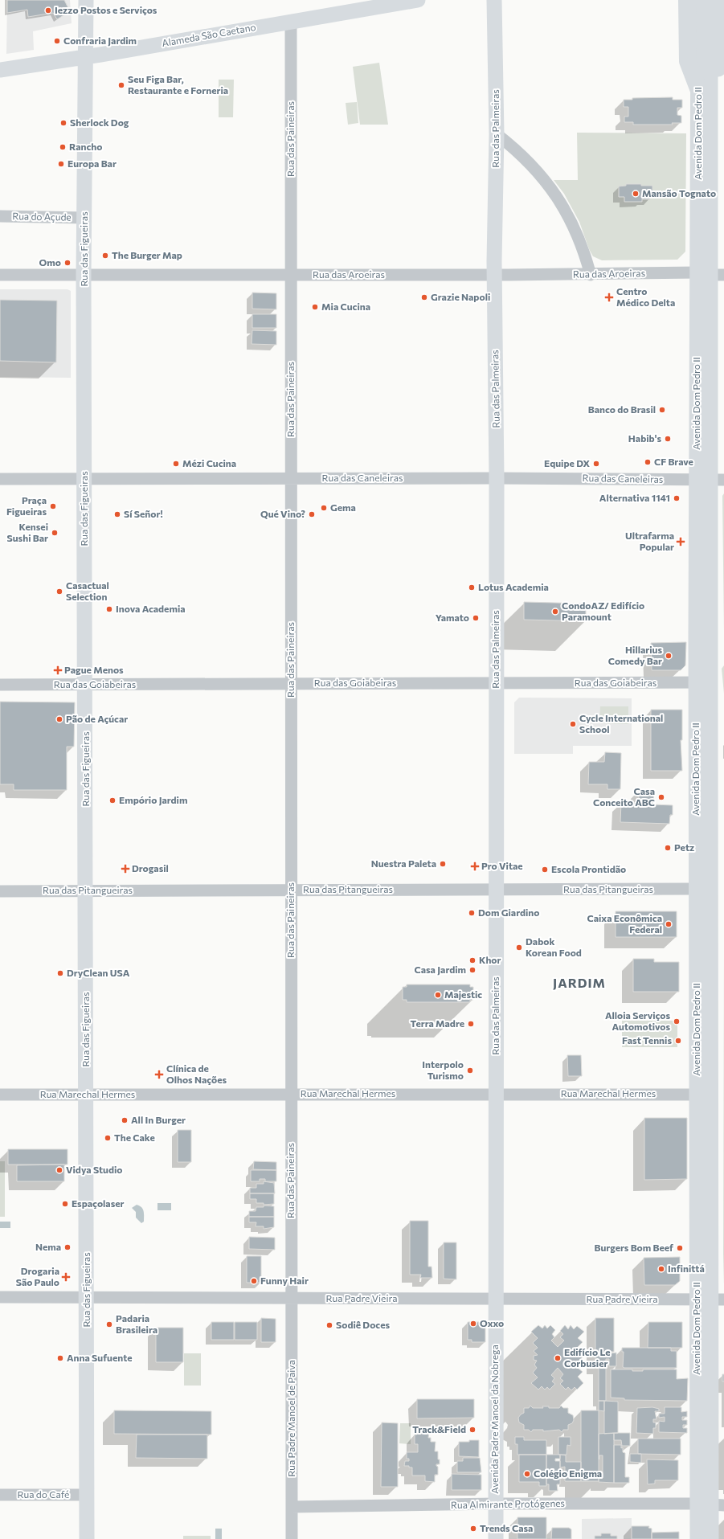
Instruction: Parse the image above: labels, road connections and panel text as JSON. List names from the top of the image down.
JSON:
{
  "streets": {
    "main road": [
      "Alameda São Caetano",
      "Rua das Palmeiras",
      "Avenida Dom Pedro II",
      "Rua das Figueiras",
      "Avenida Padre Manoel da Nobrega"
    ],
    "street": [
      "Rua das Paineiras",
      "Rua do Açude",
      "Rua das Aroeiras",
      "Rua das Caneleiras",
      "Rua das Goiabeiras",
      "Rua das Pitangueiras",
      "Rua Marechal Hermes",
      "Rua Padre Vieira",
      "Rua Padre Manoel de Paiva",
      "Rua do Café",
      "Rua Almirante Protógenes"
    ]
  },
  "crossings": [
    ["Alameda São Caetano", "Rua das Paineiras"],
    ["Alameda São Caetano", "Rua das Figueiras"],
    ["Rua das Palmeiras", "Rua das Aroeiras"],
    ["Rua das Palmeiras", "Rua das Caneleiras"],
    ["Rua das Palmeiras", "Rua das Goiabeiras"],
    ["Rua das Palmeiras", "Rua das Pitangueiras"],
    ["Rua das Palmeiras", "Rua Marechal Hermes"],
    ["Rua das Palmeiras", "Rua Padre Vieira"],
    ["Rua das Palmeiras", "Avenida Padre Manoel da Nobrega"],
    ["Avenida Dom Pedro II", "Rua das Aroeiras"],
    ["Avenida Dom Pedro II", "Rua das Caneleiras"],
    ["Avenida Dom Pedro II", "Rua das Goiabeiras"],
    ["Avenida Dom Pedro II", "Rua das Pitangueiras"],
    ["Avenida Dom Pedro II", "Rua Marechal Hermes"],
    ["Avenida Dom Pedro II", "Rua Padre Vieira"],
    ["Avenida Dom Pedro II", "Rua Almirante Protógenes"],
    ["Rua das Paineiras", "Rua das Aroeiras"],
    ["Rua das Paineiras", "Rua das Caneleiras"],
    ["Rua das Paineiras", "Rua das Goiabeiras"],
    ["Rua das Paineiras", "Rua das Pitangueiras"],
    ["Rua das Paineiras", "Rua Marechal Hermes"],
    ["Rua das Paineiras", "Rua Padre Vieira"],
    ["Rua das Paineiras", "Rua Padre Manoel de Paiva"],
    ["Rua do Açude", "Rua das Figueiras"],
    ["Rua das Figueiras", "Rua das Aroeiras"],
    ["Rua das Figueiras", "Rua das Caneleiras"],
    ["Rua das Figueiras", "Rua das Goiabeiras"],
    ["Rua das Figueiras", "Rua das Pitangueiras"],
    ["Rua das Figueiras", "Rua Marechal Hermes"],
    ["Rua das Figueiras", "Rua Padre Vieira"],
    ["Rua das Figueiras", "Rua do Café"],
    ["Rua Padre Vieira", "Rua Padre Manoel de Paiva"],
    ["Rua Padre Vieira", "Avenida Padre Manoel da Nobrega"],
    ["Rua Padre Manoel de Paiva", "Rua Almirante Protógenes"],
    ["Avenida Padre Manoel da Nobrega", "Rua Almirante Protógenes"]
  ],
  "districts": ["JARDIM"],
  "places": {
    "other": [
      "Iezzo Postos e Serviços",
      "Confraria Jardim",
      "Seu Figa Bar, Restaurante e Forneria",
      "Sherlock Dog",
      "Rancho",
      "Europa Bar",
      "Mansão Tognato",
      "The Burger Map",
      "Omo",
      "Grazie Napoli",
      "Mia Cucina",
      "Banco do Brasil",
      "Habib's",
      "CF Brave",
      "Mézi Cucina",
      "Equipe DX",
      "Alternativa 1141",
      "Praça Figueiras",
      "Gema",
      "Sí Señor!",
      "Qué Vino?",
      "Kensei Sushi Bar",
      "Lotus Academia",
      "Casactual Selection",
      "Inova Academia",
      "CondoAZ/ Edifício Paramount",
      "Yamato",
      "Hillarius Comedy Bar",
      "Pão de Açúcar",
      "Cycle International School",
      "Casa Conceito ABC",
      "Empório Jardim",
      "Petz",
      "Nuestra Paleta",
      "Escola Prontidão",
      "Dom Giardino",
      "Caixa Econômica Federal",
      "Dabok Korean Food",
      "Khor",
      "Casa Jardim",
      "DryClean USA",
      "Majestic",
      "Alloia Serviços Automotivos",
      "Terra Madre",
      "Fast Tennis",
      "Interpolo Turismo",
      "All In Burger",
      "The Cake",
      "Vidya Studio",
      "Espaçolaser",
      "Nema",
      "Burgers Bom Beef",
      "Infinittá",
      "Funny Hair",
      "Oxxo",
      "Padaria Brasileira",
      "Sodiê Doces",
      "Anna Sufuente",
      "Edifício Le Corbusier",
      "Track&Field",
      "Colégio Enigma",
      "Trends Casa"
    ],
    "health": [
      "Centro Médico Delta",
      "Ultrafarma Popular",
      "Pague Menos",
      "Pro Vitae",
      "Drogasil",
      "Clínica de Olhos Nações",
      "Drogaria São Paulo"
    ]
  }
}
